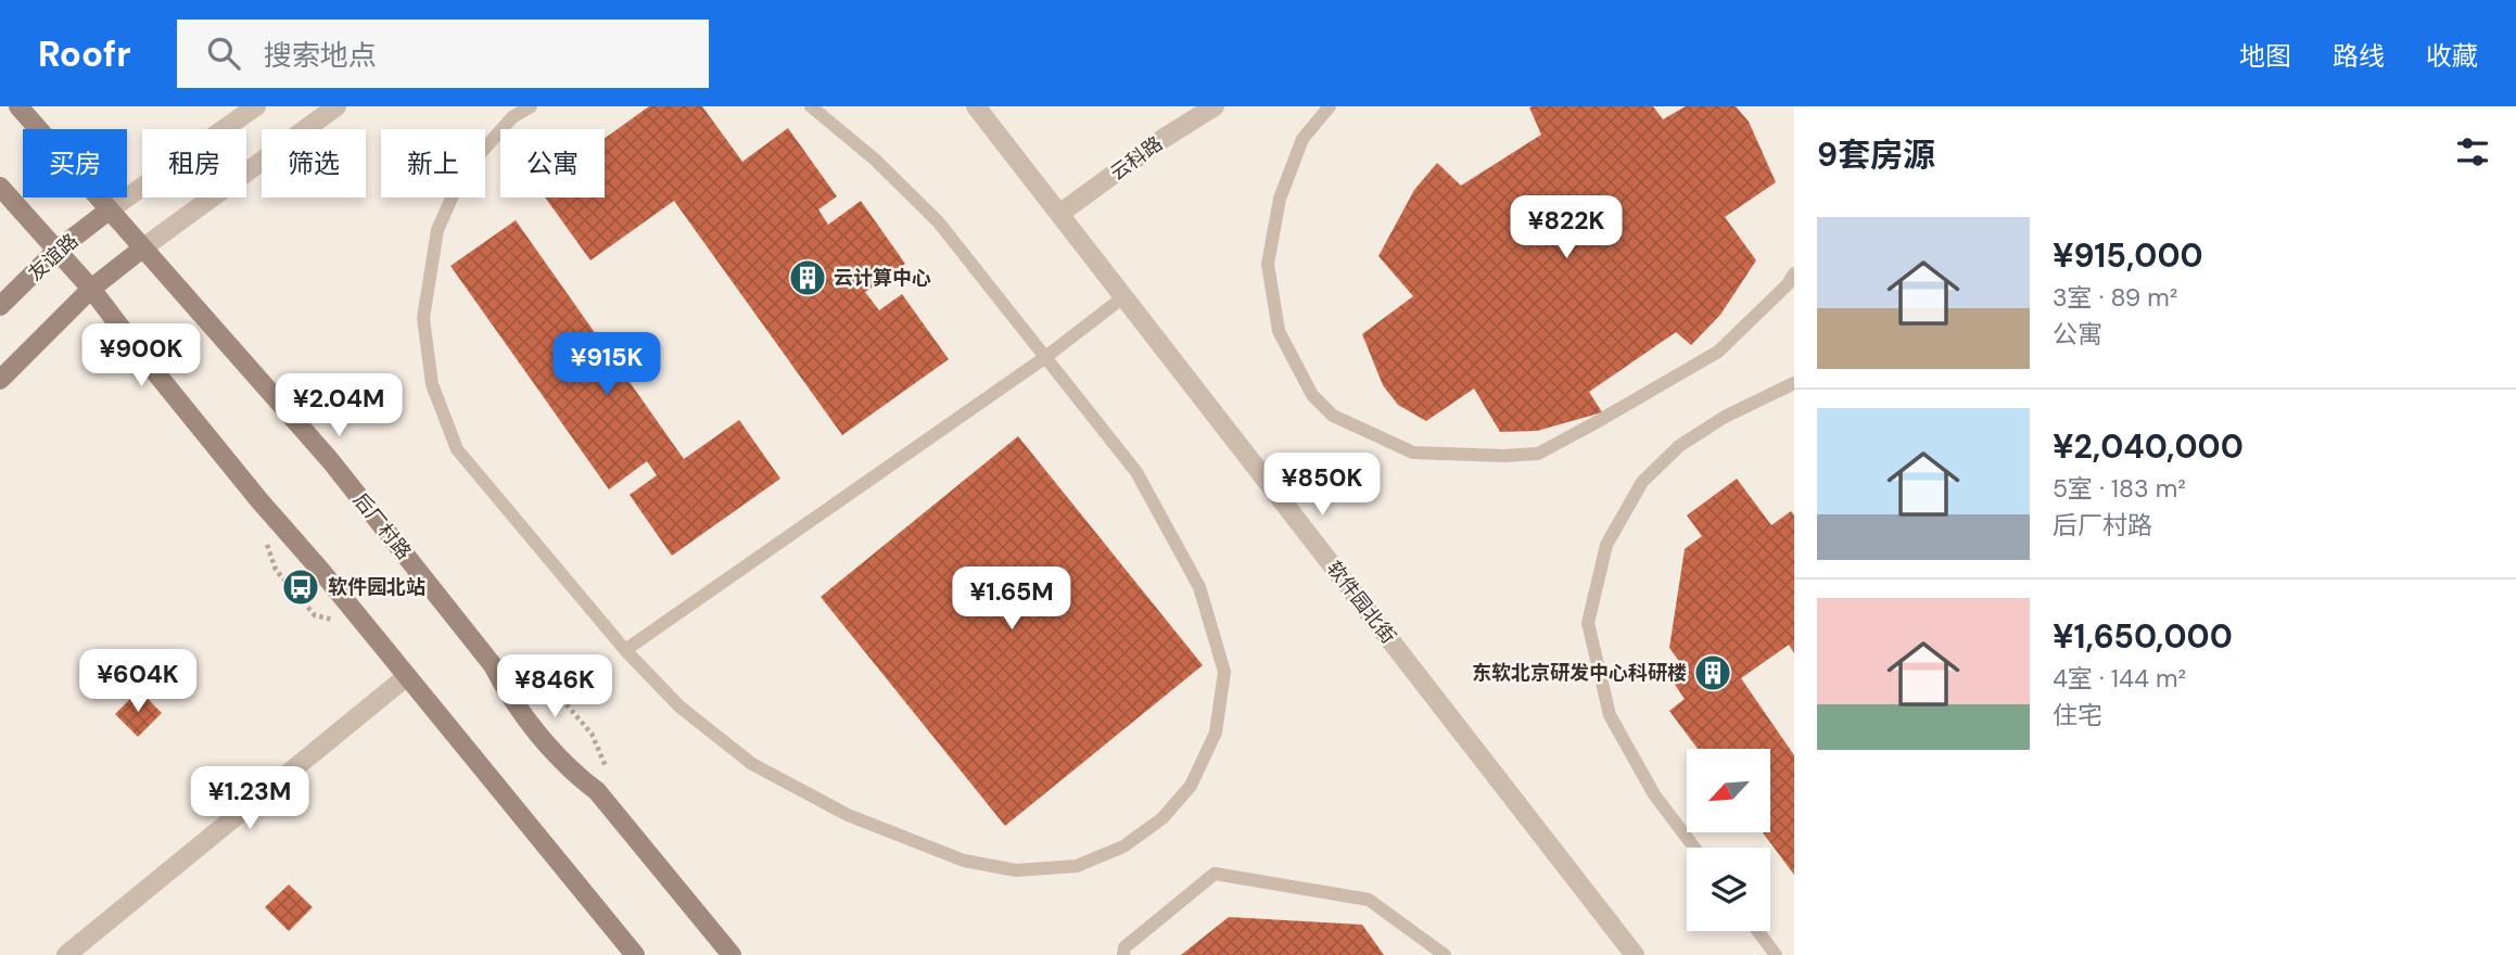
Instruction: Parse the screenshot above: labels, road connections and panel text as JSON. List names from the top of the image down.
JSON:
{
  "streets": {
    "main road": ["友谊路", "后厂村路"],
    "street": ["云科路", "软件园北街"]
  },
  "crossings": [
    ["云科路", "软件园北街"],
    ["友谊路", "后厂村路"]
  ],
  "places": {
    "building": ["云计算中心", "东软北京研发中心科研楼"],
    "bus stop": ["软件园北站"]
  },
  "north": "bottom left",
  "page": {
    "header": "Roofr",
    "search": "搜索地点",
    "nav": ["地图", "路线", "收藏"],
    "heading": "9套房源",
    "chip": [
      "买房",
      "租房",
      "筛选",
      "新上",
      "公寓"
    ],
    "price": [
      "¥822K",
      "¥900K",
      "¥915K",
      "¥2.04M",
      "¥850K",
      "¥1.65M",
      "¥604K",
      "¥846K",
      "¥1.23M"
    ],
    "list": [
      {
        "name": "¥915,000",
        "note": "3室 · 89 m² · 公寓"
      },
      {
        "name": "¥2,040,000",
        "note": "5室 · 183 m² · 后厂村路"
      },
      {
        "name": "¥1,650,000",
        "note": "4室 · 144 m² · 住宅"
      }
    ]
  }
}
